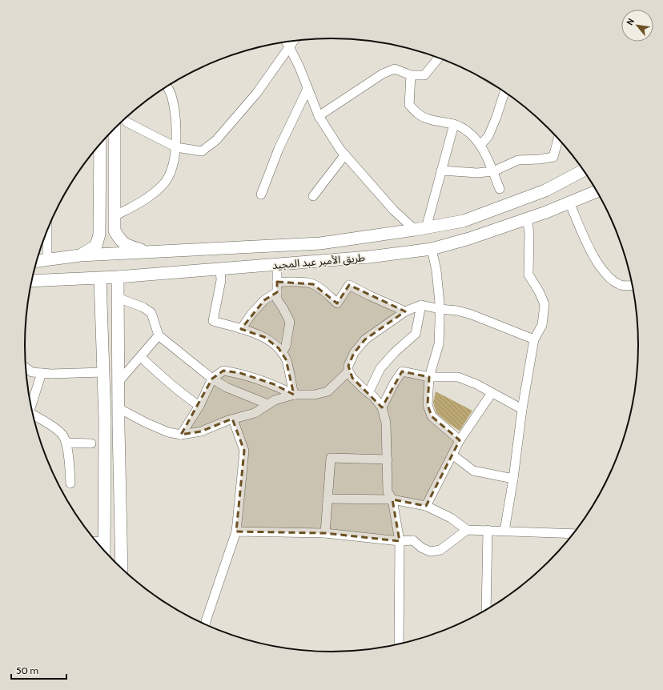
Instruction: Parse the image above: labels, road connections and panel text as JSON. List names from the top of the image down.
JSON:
{
  "streets": {
    "main road": ["طريق الأمير عبد المجيد"]
  },
  "scale_bar": "50 m",
  "north": "top left"
}
